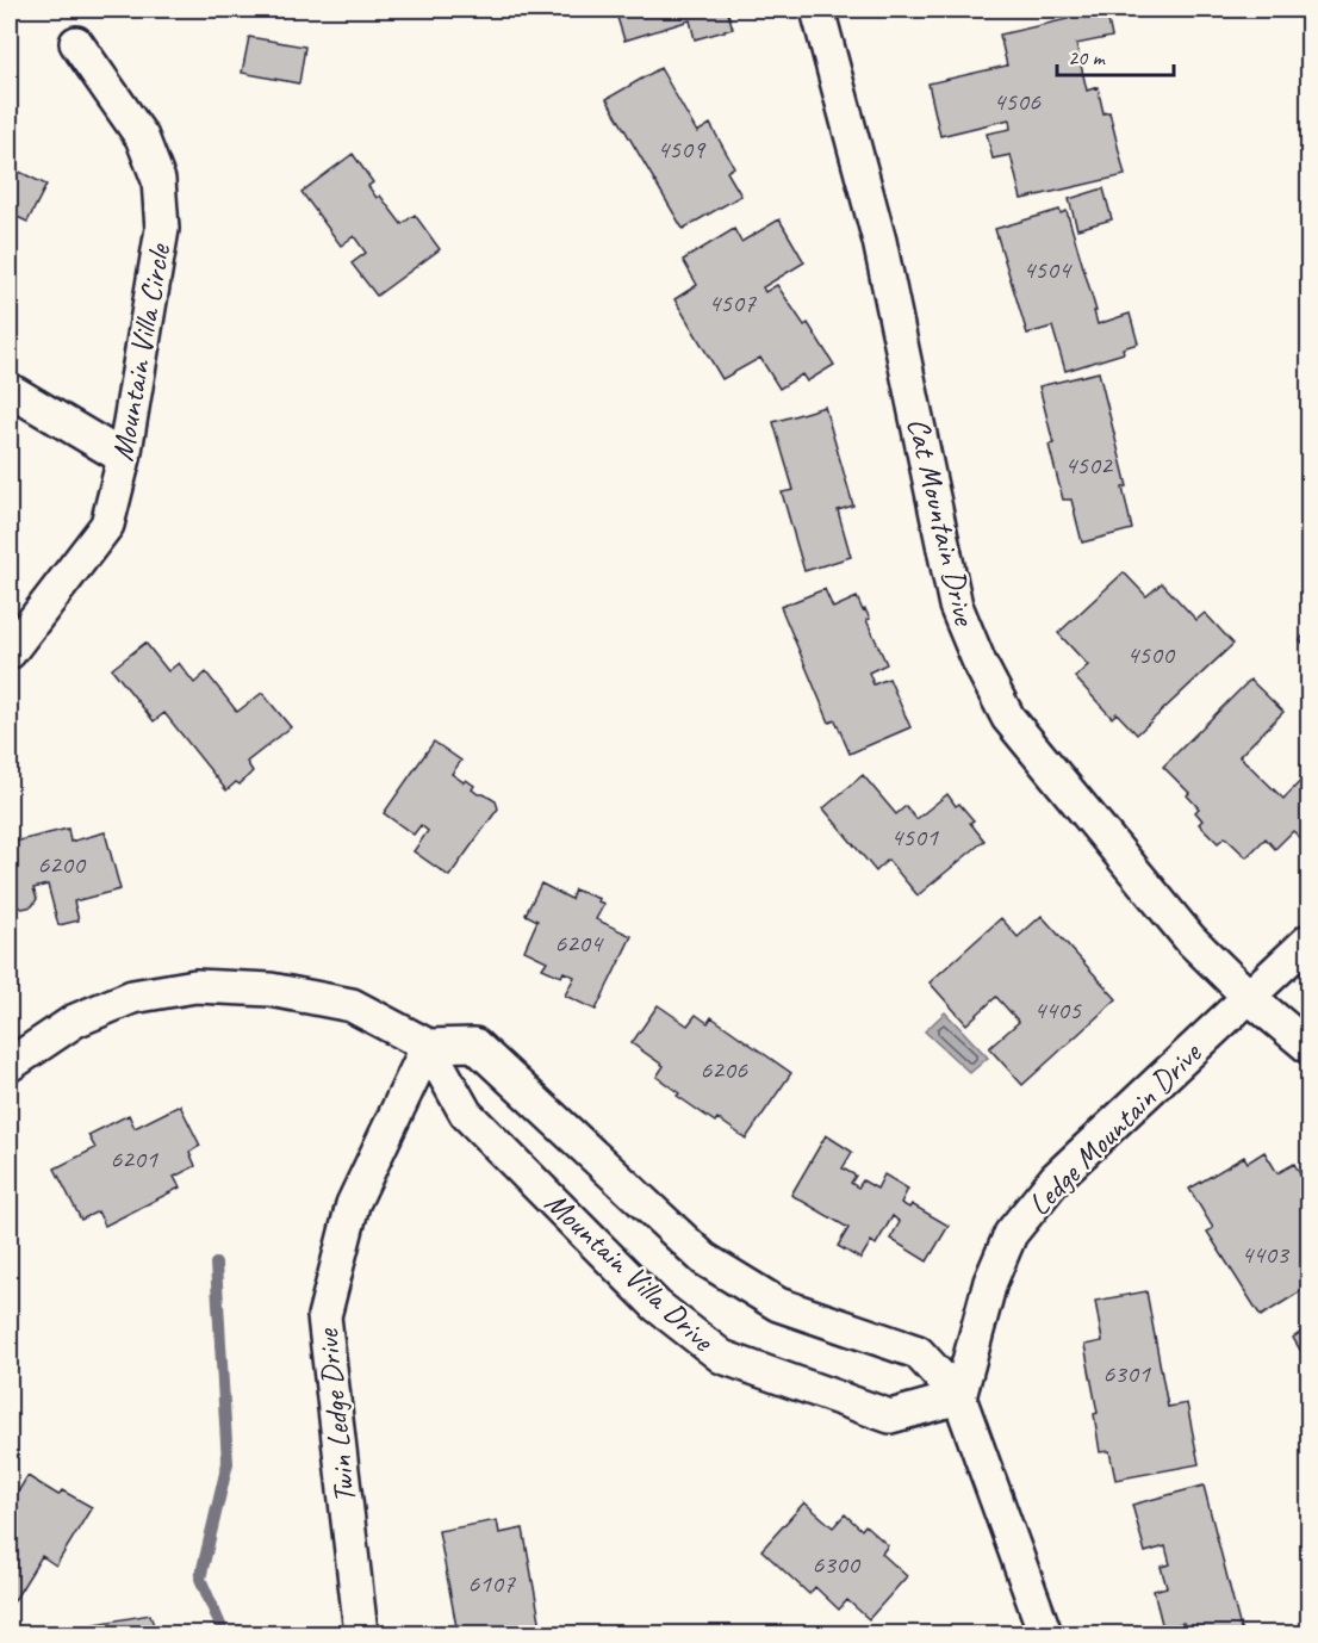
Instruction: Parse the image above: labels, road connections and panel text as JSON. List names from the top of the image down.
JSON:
{
  "streets": {
    "street": [
      "Mountain Villa Circle",
      "Cat Mountain Drive",
      "Ledge Mountain Drive",
      "Mountain Villa Drive",
      "Twin Ledge Drive"
    ]
  },
  "crossings": [
    ["Cat Mountain Drive", "Ledge Mountain Drive"],
    ["Ledge Mountain Drive", "Mountain Villa Drive"],
    ["Mountain Villa Drive", "Twin Ledge Drive"]
  ],
  "house_numbers": [
    "4506",
    "4509",
    "4504",
    "4507",
    "4502",
    "4500",
    "4501",
    "6200",
    "6204",
    "4405",
    "6206",
    "6201",
    "4403",
    "6301",
    "6300",
    "6107"
  ],
  "scale_bar": "20 m"
}
